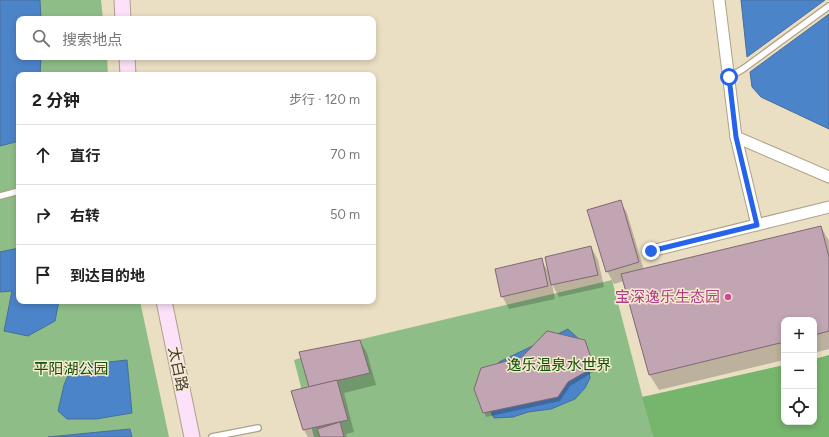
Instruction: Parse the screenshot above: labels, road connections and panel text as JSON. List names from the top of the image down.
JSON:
{
  "streets": {
    "main road": ["太白路"]
  },
  "parks": ["逸乐温泉水世界", "平阳湖公园"],
  "places": ["宝深逸乐生态园"],
  "page": {
    "search": "搜索地点",
    "heading": ["2 分钟", "步行 · 120 m"],
    "list": [
      ["直行", "70 m"],
      ["右转", "50 m"],
      "到达目的地"
    ],
    "map_buttons": ["+", "−"]
  }
}
